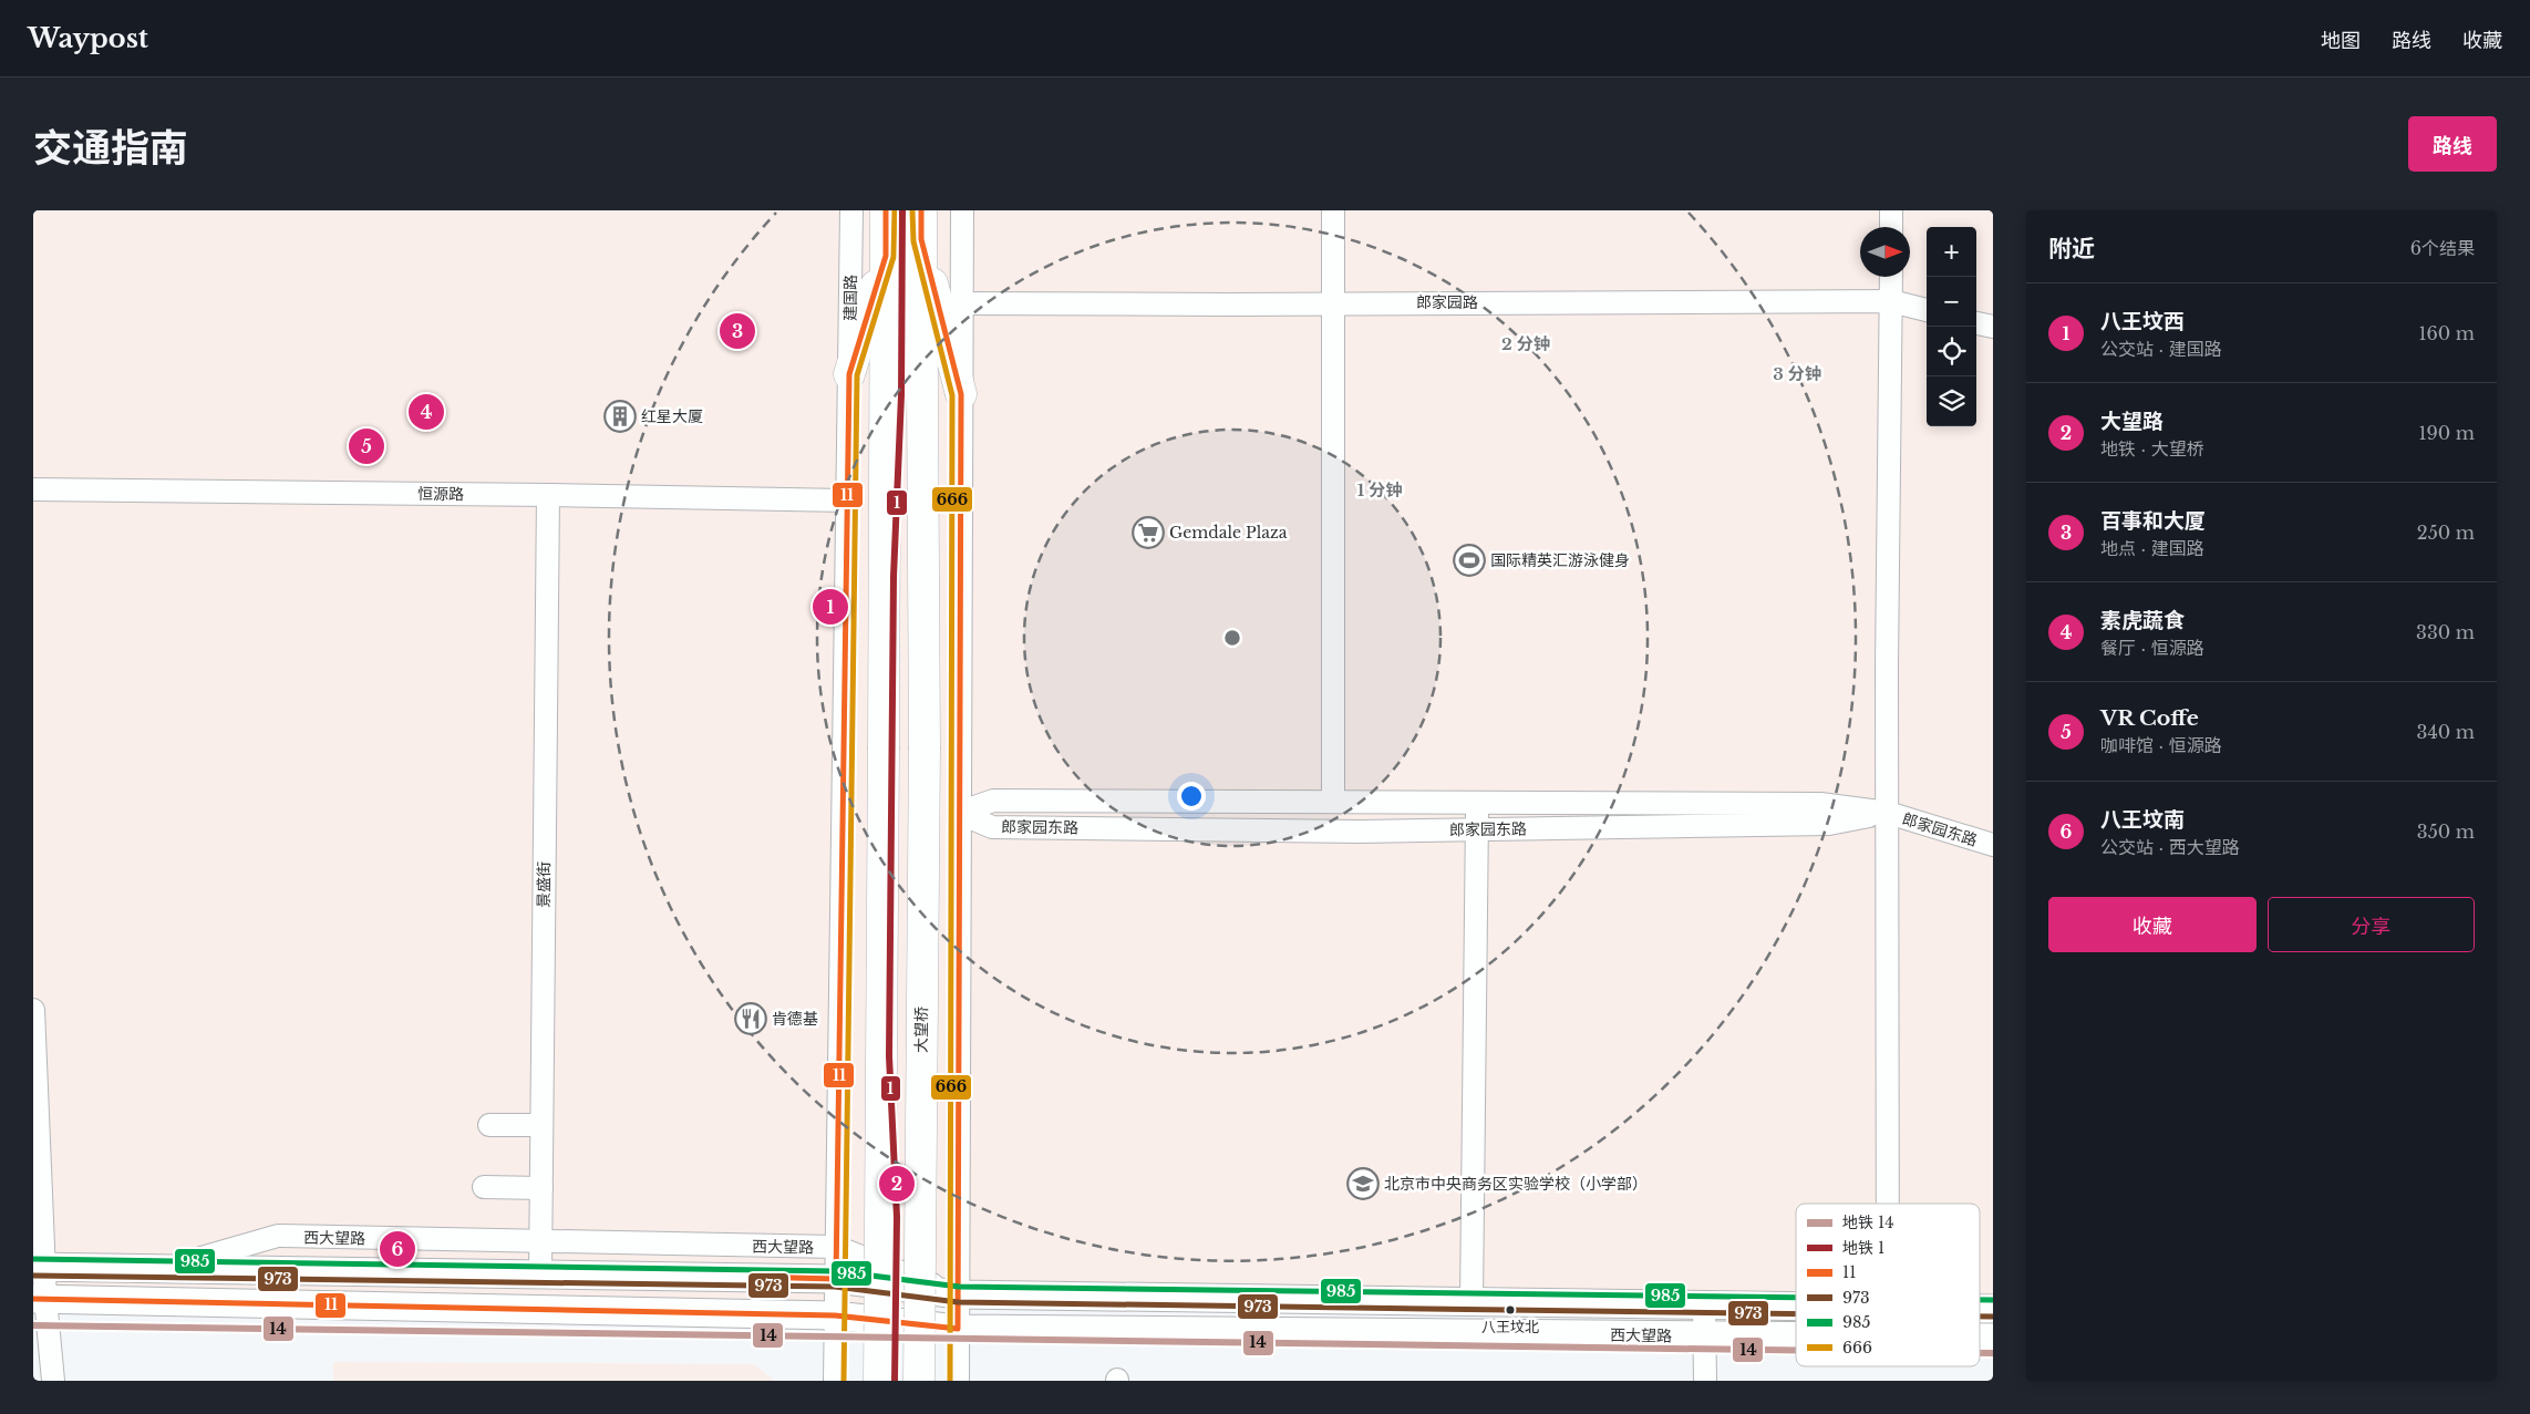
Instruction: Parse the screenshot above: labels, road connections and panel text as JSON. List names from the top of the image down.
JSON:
{
  "streets": {
    "highway": ["大望桥"],
    "main road": ["西大望路"],
    "street": [
      "建国路",
      "郎家园路",
      "恒源路",
      "郎家园东路",
      "景盛街"
    ]
  },
  "crossings": [
    ["建国路", "恒源路"],
    ["建国路", "西大望路"],
    ["恒源路", "景盛街"],
    ["景盛街", "西大望路"]
  ],
  "places": {
    "building": ["红星大厦"],
    "supermarket": ["Gemdale Plaza"],
    "sports": ["国际精英汇游泳健身"],
    "restaurant": ["肯德基"],
    "school or university": ["北京市中央商务区实验学校（小学部）"],
    "other": ["八王坟北"]
  },
  "lines": [
    "metro line 1",
    "transit line 11",
    "transit line 666",
    "transit line 985",
    "transit line 973",
    "metro line 14"
  ],
  "legend": [
    "地铁 14",
    "地铁 1",
    "11",
    "973",
    "985",
    "666"
  ],
  "north": "right",
  "page": {
    "header": "Waypost",
    "nav": ["地图", "路线", "收藏"],
    "title": "交通指南",
    "buttons": [
      "路线",
      ["收藏", "分享"]
    ],
    "heading": ["附近", "6个结果"],
    "map_buttons": ["+", "−"],
    "list": [
      {
        "mark": "1",
        "name": "八王坟西",
        "note": "公交站 · 建国路",
        "value": "160 m"
      },
      {
        "mark": "2",
        "name": "大望路",
        "note": "地铁 · 大望桥",
        "value": "190 m"
      },
      {
        "mark": "3",
        "name": "百事和大厦",
        "note": "地点 · 建国路",
        "value": "250 m"
      },
      {
        "mark": "4",
        "name": "素虎蔬食",
        "note": "餐厅 · 恒源路",
        "value": "330 m"
      },
      {
        "mark": "5",
        "name": "VR Coffe",
        "note": "咖啡馆 · 恒源路",
        "value": "340 m"
      },
      {
        "mark": "6",
        "name": "八王坟南",
        "note": "公交站 · 西大望路",
        "value": "350 m"
      }
    ],
    "pins": [
      "3",
      "4",
      "5",
      "1",
      "2",
      "6"
    ]
  },
  "rings": ["2 分钟", "3 分钟", "1 分钟"]
}
